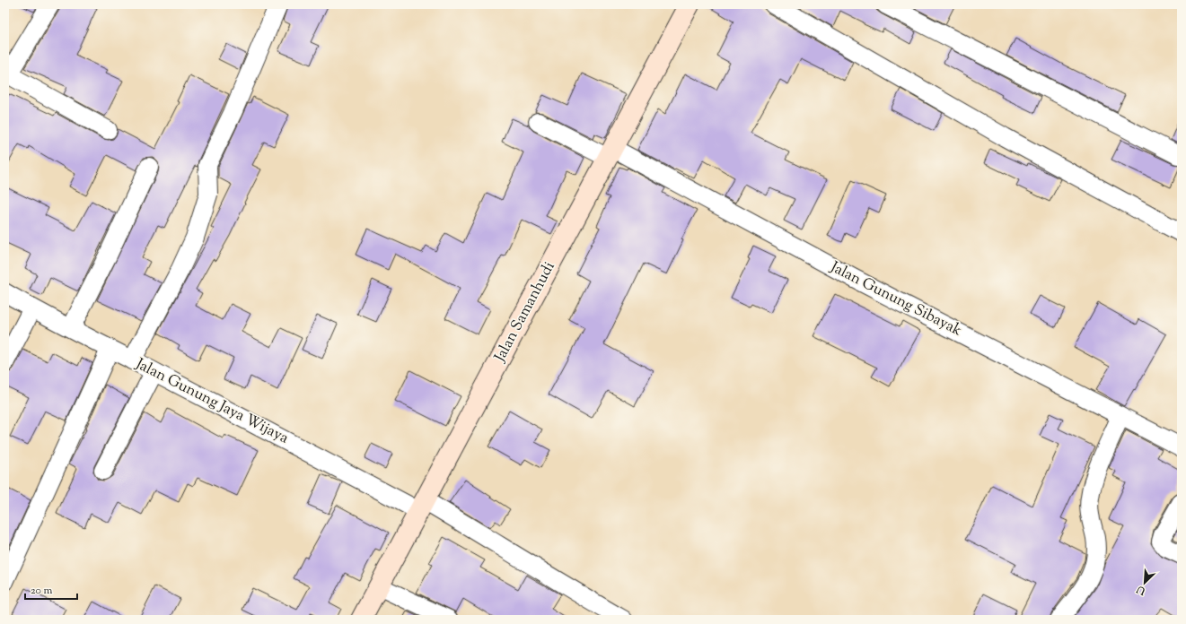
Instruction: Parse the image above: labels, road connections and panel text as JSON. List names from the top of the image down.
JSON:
{
  "streets": {
    "street": ["Jalan Gunung Sibayak", "Jalan Samanhudi", "Jalan Gunung Jaya Wijaya"]
  },
  "crossings": [
    ["Jalan Gunung Sibayak", "Jalan Samanhudi"],
    ["Jalan Samanhudi", "Jalan Gunung Jaya Wijaya"]
  ],
  "scale_bar": "20 m",
  "north": "bottom left"
}
